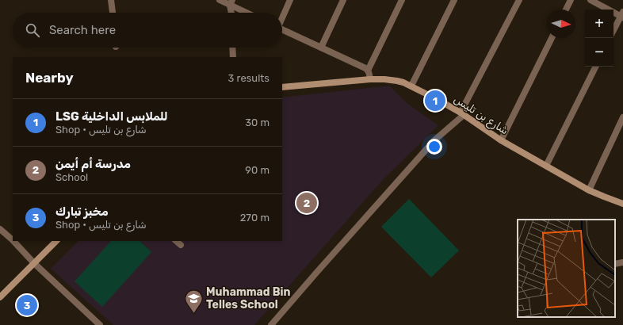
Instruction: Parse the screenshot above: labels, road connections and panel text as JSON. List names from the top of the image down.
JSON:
{
  "streets": {
    "street": ["شارع بن تليس"]
  },
  "places": {
    "school or university": ["Muhammad Bin Telles School"]
  },
  "north": "right",
  "page": {
    "map_buttons": ["+", "−"],
    "search": "Search here",
    "heading": ["Nearby", "3 results"],
    "pins": ["1", "2", "3"],
    "list": [
      {
        "mark": "1",
        "name": "LSG للملابس الداخلية",
        "note": "Shop · شارع بن تليس",
        "value": "30 m"
      },
      {
        "mark": "2",
        "name": "مدرسة أم أيمن",
        "note": "School",
        "value": "90 m"
      },
      {
        "mark": "3",
        "name": "مخبز تبارك",
        "note": "Shop · شارع بن تليس",
        "value": "270 m"
      }
    ]
  }
}
